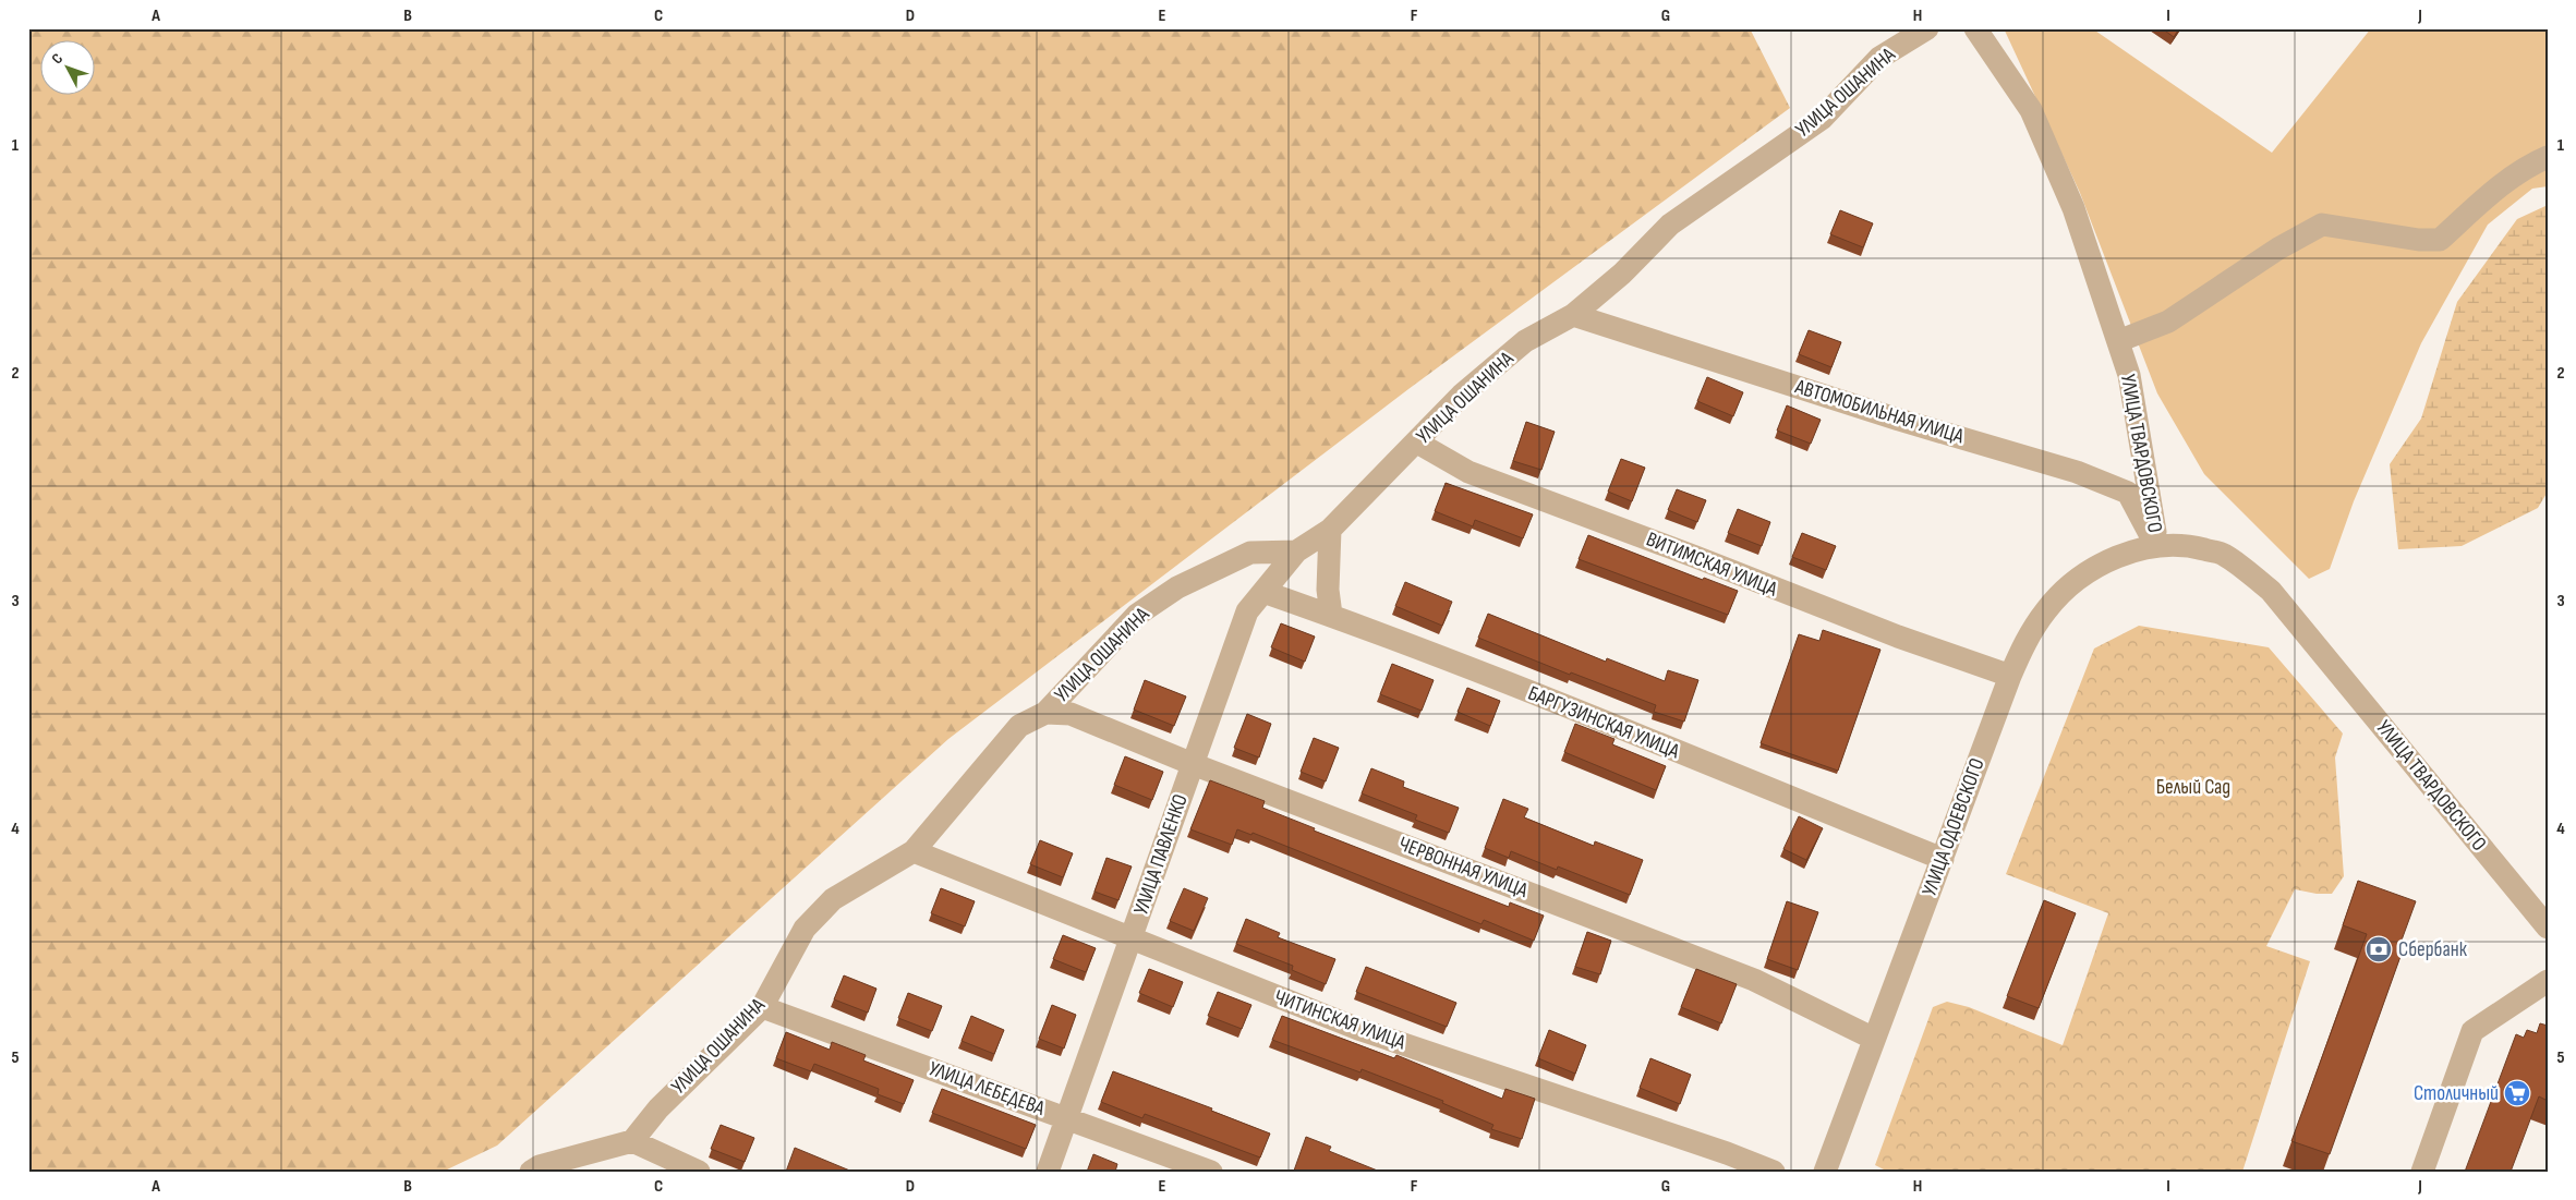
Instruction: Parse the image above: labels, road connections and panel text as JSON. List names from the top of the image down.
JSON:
{
  "streets": {
    "street": [
      "УЛИЦА ОШАНИНА",
      "АВТОМОБИЛЬНАЯ УЛИЦА",
      "УЛИЦА ТВАРДОВСКОГО",
      "ВИТИМСКАЯ УЛИЦА",
      "БАРГУЗИНСКАЯ УЛИЦА",
      "УЛИЦА ОДОЕВСКОГО",
      "УЛИЦА ПАВЛЕНКО",
      "ЧЕРВОННАЯ УЛИЦА",
      "ЧИТИНСКАЯ УЛИЦА",
      "УЛИЦА ЛЕБЕДЕВА"
    ]
  },
  "crossings": [
    ["УЛИЦА ОШАНИНА", "АВТОМОБИЛЬНАЯ УЛИЦА"],
    ["УЛИЦА ОШАНИНА", "ВИТИМСКАЯ УЛИЦА"],
    ["УЛИЦА ОШАНИНА", "УЛИЦА ПАВЛЕНКО"],
    ["УЛИЦА ОШАНИНА", "ЧЕРВОННАЯ УЛИЦА"],
    ["УЛИЦА ОШАНИНА", "ЧИТИНСКАЯ УЛИЦА"],
    ["УЛИЦА ОШАНИНА", "УЛИЦА ЛЕБЕДЕВА"],
    ["АВТОМОБИЛЬНАЯ УЛИЦА", "УЛИЦА ТВАРДОВСКОГО"],
    ["АВТОМОБИЛЬНАЯ УЛИЦА", "УЛИЦА ОДОЕВСКОГО"],
    ["УЛИЦА ТВАРДОВСКОГО", "УЛИЦА ОДОЕВСКОГО"],
    ["ВИТИМСКАЯ УЛИЦА", "УЛИЦА ОДОЕВСКОГО"],
    ["БАРГУЗИНСКАЯ УЛИЦА", "УЛИЦА ОДОЕВСКОГО"],
    ["БАРГУЗИНСКАЯ УЛИЦА", "УЛИЦА ПАВЛЕНКО"],
    ["УЛИЦА ОДОЕВСКОГО", "ЧЕРВОННАЯ УЛИЦА"],
    ["УЛИЦА ПАВЛЕНКО", "ЧЕРВОННАЯ УЛИЦА"],
    ["УЛИЦА ПАВЛЕНКО", "ЧИТИНСКАЯ УЛИЦА"],
    ["УЛИЦА ПАВЛЕНКО", "УЛИЦА ЛЕБЕДЕВА"]
  ],
  "parks": ["Белый Сад"],
  "places": {
    "bank": ["Сбербанк"],
    "supermarket": ["Столичный"]
  },
  "north": "top left",
  "grid": {
    "columns": [
      "A",
      "B",
      "C",
      "D",
      "E",
      "F",
      "G",
      "H",
      "I",
      "J"
    ],
    "rows": [
      "1",
      "2",
      "3",
      "4",
      "5"
    ]
  }
}
